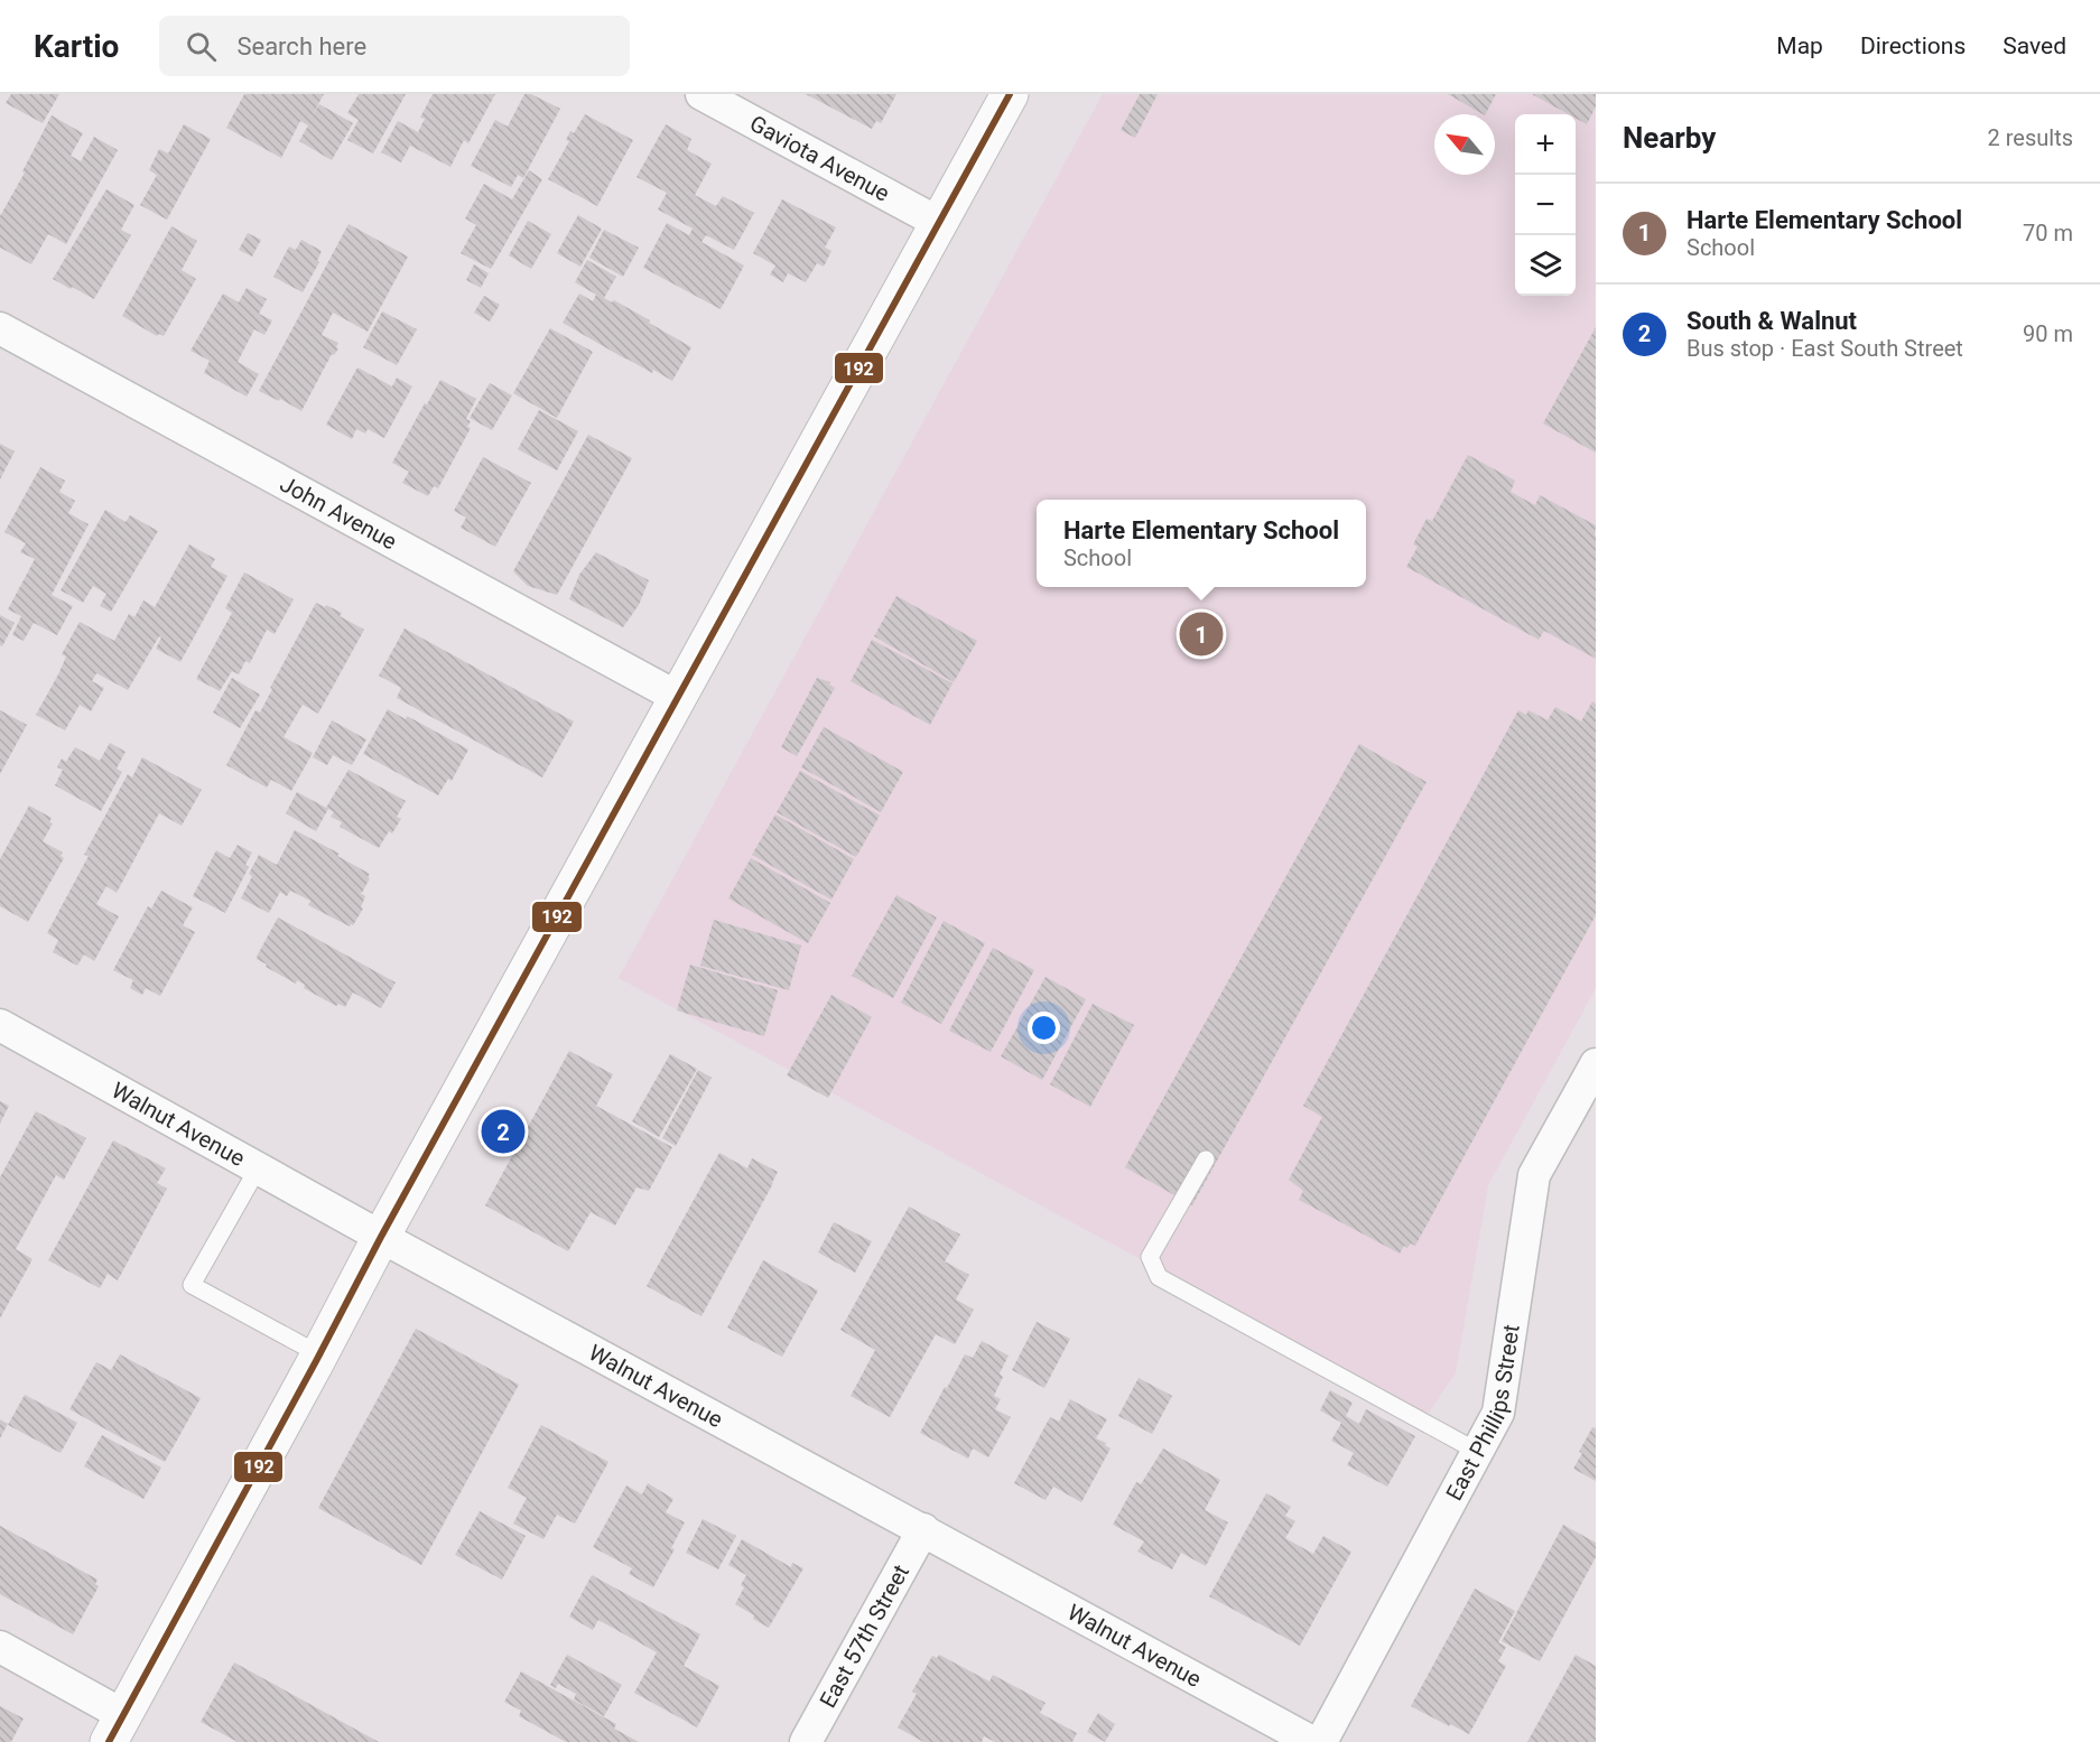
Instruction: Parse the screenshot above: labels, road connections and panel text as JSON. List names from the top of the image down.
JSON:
{
  "streets": {
    "street": [
      "Gaviota Avenue",
      "John Avenue",
      "Walnut Avenue",
      "East Phillips Street",
      "East 57th Street"
    ]
  },
  "crossings": [
    ["Walnut Avenue", "East 57th Street"]
  ],
  "lines": ["transit line 192"],
  "north": "top left",
  "page": {
    "header": "Kartio",
    "search": "Search here",
    "nav": ["Map", "Directions", "Saved"],
    "heading": ["Nearby", "2 results"],
    "map_buttons": ["+", "−"],
    "list": [
      {
        "mark": "1",
        "name": "Harte Elementary School",
        "note": "School",
        "value": "70 m"
      },
      {
        "mark": "2",
        "name": "South & Walnut",
        "note": "Bus stop · East South Street",
        "value": "90 m"
      }
    ],
    "popup": ["Harte Elementary School", "School"],
    "pins": ["1", "2"]
  }
}
